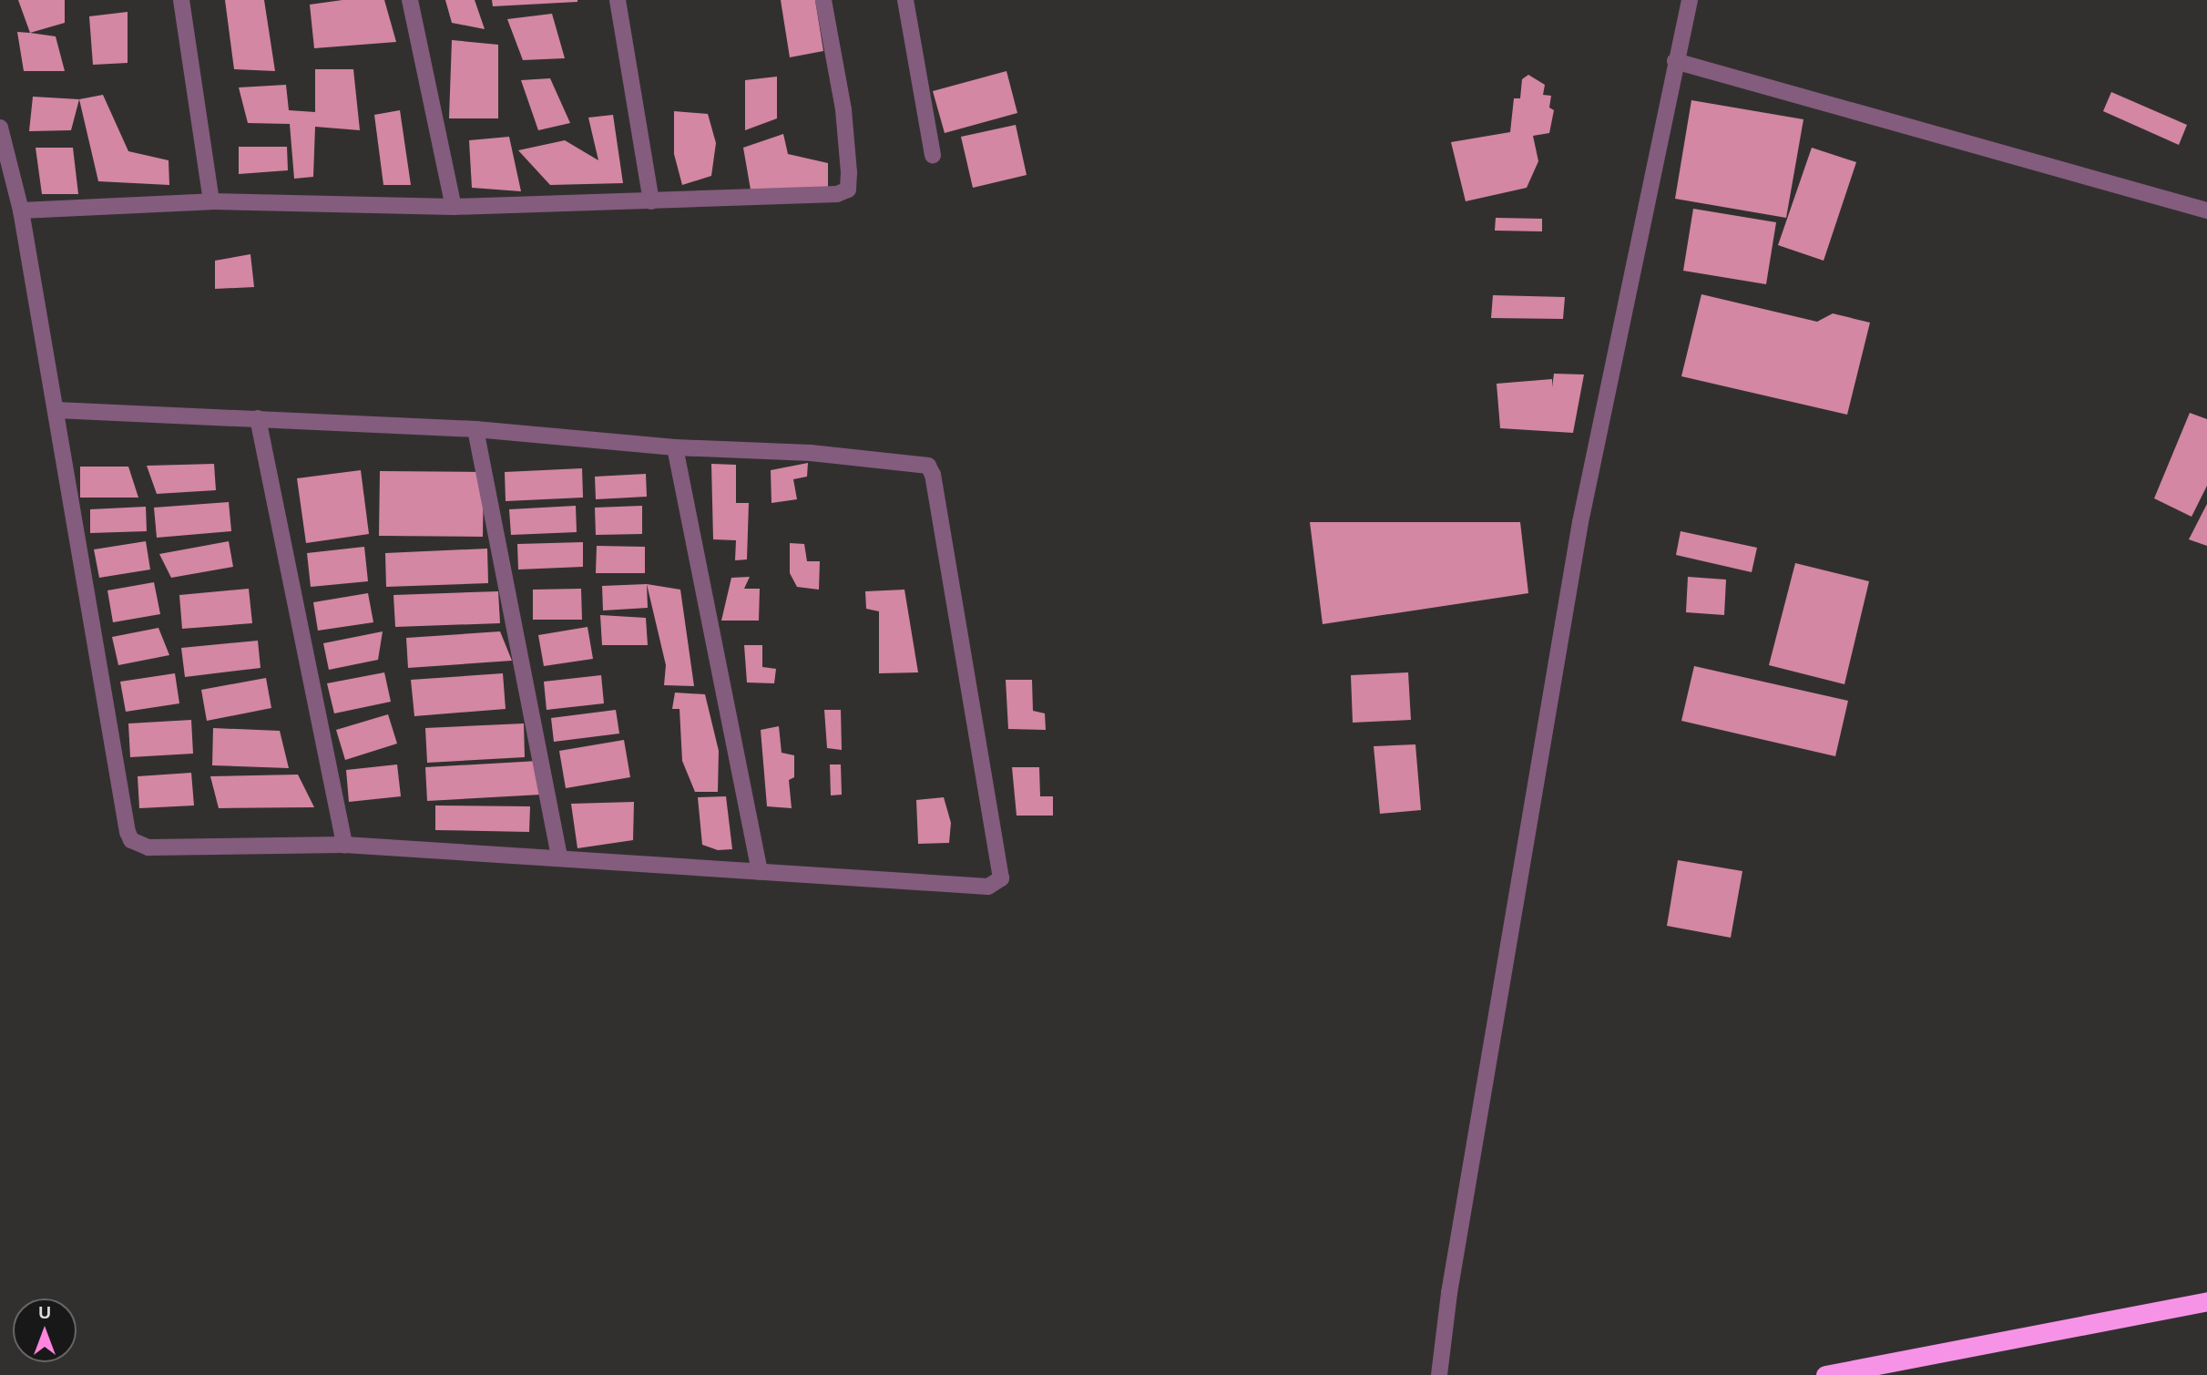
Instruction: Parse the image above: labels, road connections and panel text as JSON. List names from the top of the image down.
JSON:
{
  "north": "top"
}
